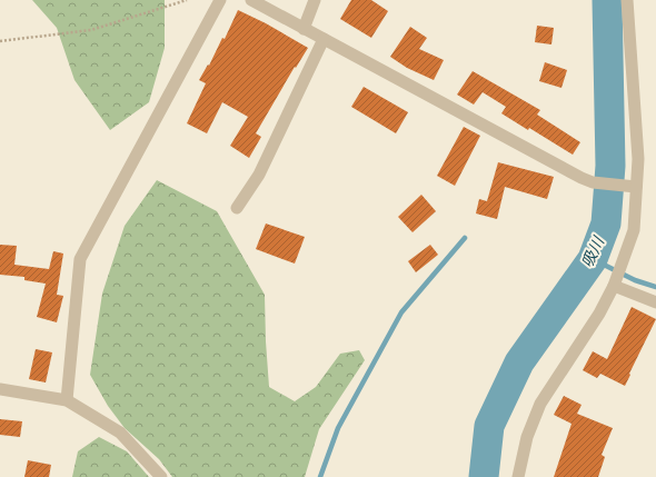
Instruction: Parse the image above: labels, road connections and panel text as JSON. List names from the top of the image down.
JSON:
{
  "water": ["吸川"]
}
